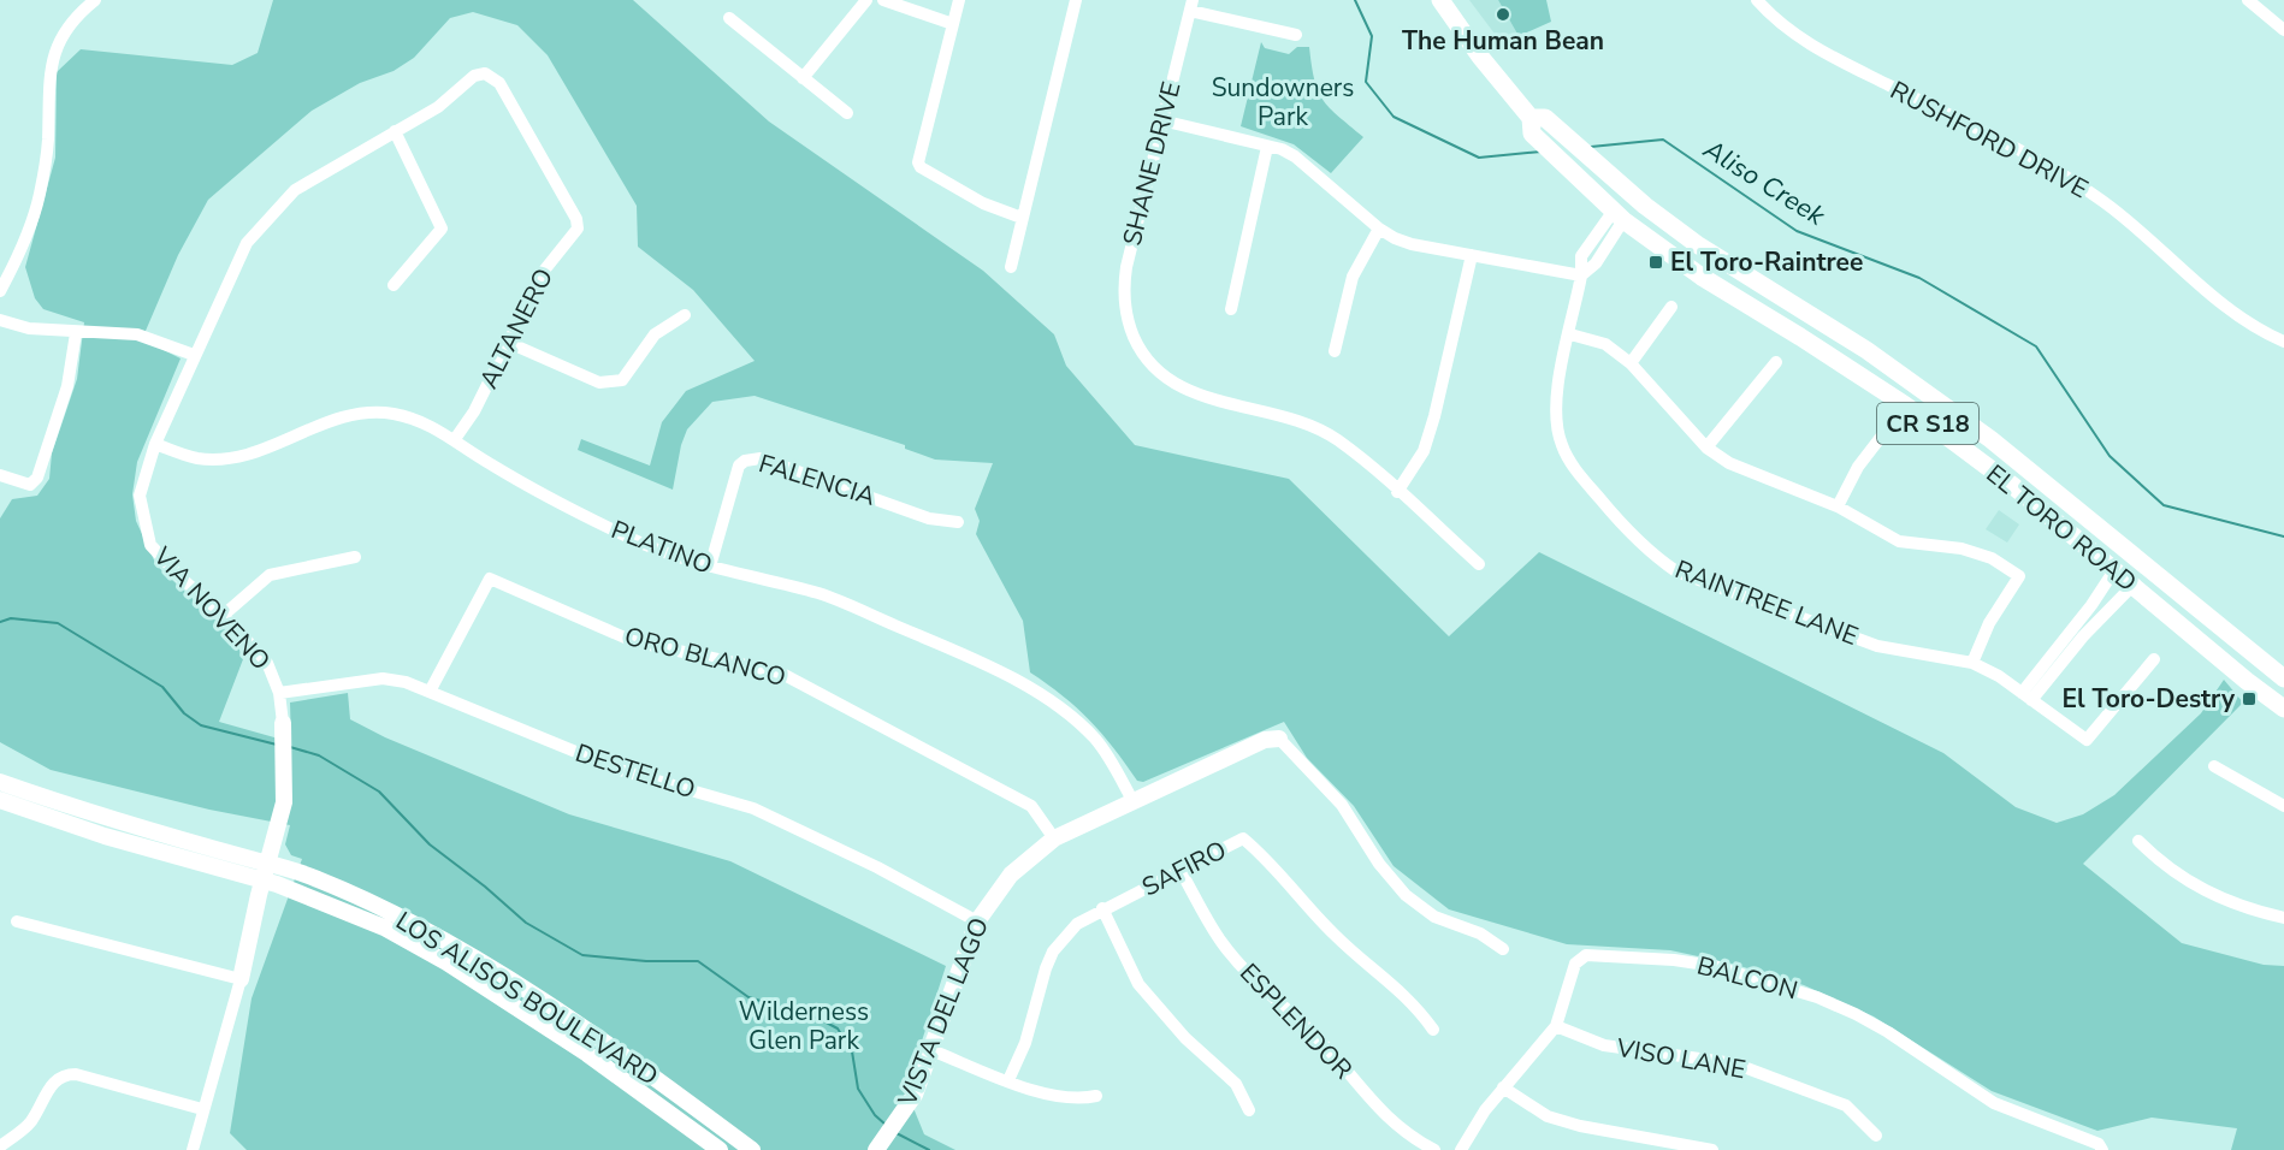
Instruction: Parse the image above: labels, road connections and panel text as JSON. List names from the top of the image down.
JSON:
{
  "streets": {
    "main road": [
      "CR S18",
      "EL TORO ROAD",
      "VIA NOVENO",
      "LOS ALISOS BOULEVARD",
      "VISTA DEL LAGO"
    ],
    "street": [
      "RUSHFORD DRIVE",
      "SHANE DRIVE",
      "ALTANERO",
      "FALENCIA",
      "PLATINO",
      "RAINTREE LANE",
      "ORO BLANCO",
      "DESTELLO",
      "SAFIRO",
      "BALCON",
      "ESPLENDOR",
      "VISO LANE"
    ]
  },
  "crossings": [
    ["ALTANERO", "PLATINO"],
    ["ALTANERO", "VIA NOVENO"],
    ["FALENCIA", "PLATINO"],
    ["EL TORO ROAD", "RAINTREE LANE"],
    ["PLATINO", "VIA NOVENO"],
    ["PLATINO", "VISTA DEL LAGO"],
    ["VIA NOVENO", "DESTELLO"],
    ["VIA NOVENO", "LOS ALISOS BOULEVARD"],
    ["ORO BLANCO", "DESTELLO"],
    ["ORO BLANCO", "VISTA DEL LAGO"],
    ["DESTELLO", "VISTA DEL LAGO"],
    ["SAFIRO", "ESPLENDOR"],
    ["BALCON", "VISO LANE"]
  ],
  "water": ["Aliso Creek"],
  "parks": ["Sundowners Park", "Wilderness Glen Park"],
  "places": {
    "other": ["The Human Bean"],
    "transit": ["El Toro-Raintree", "El Toro-Destry"]
  }
}
